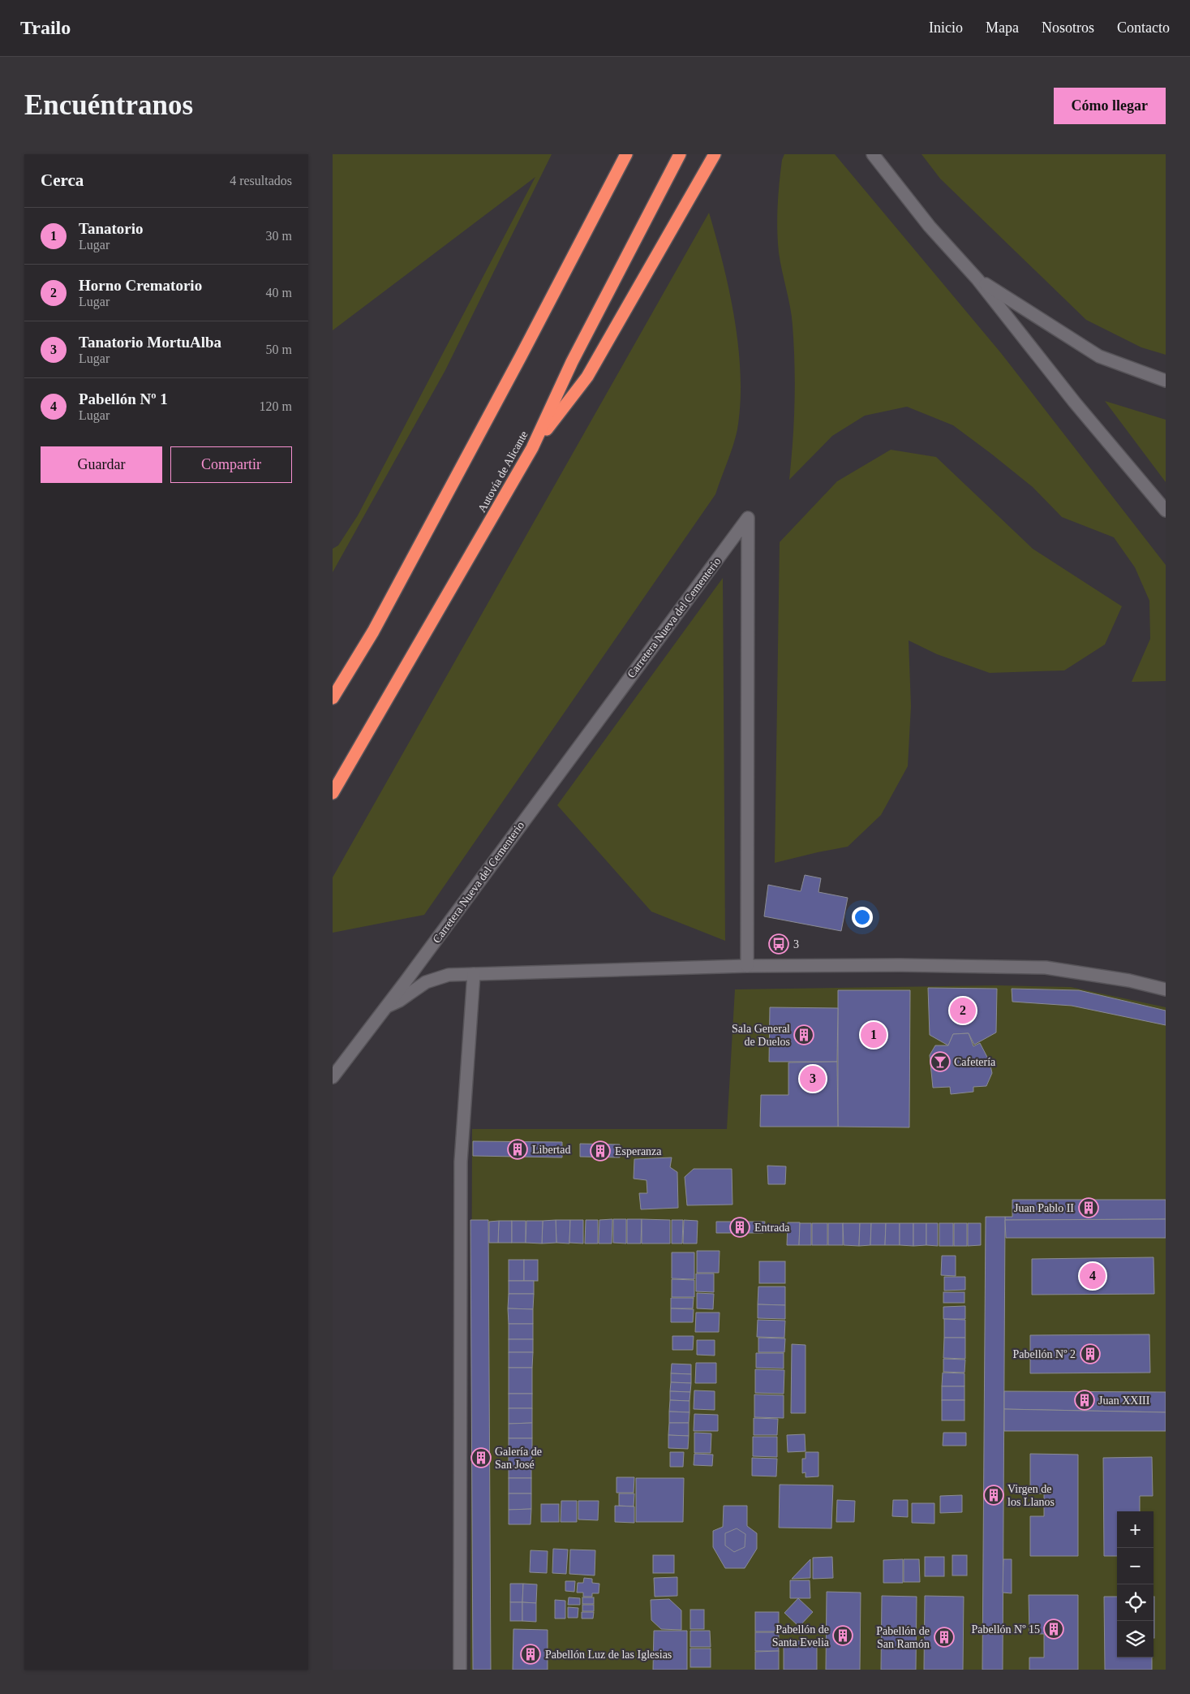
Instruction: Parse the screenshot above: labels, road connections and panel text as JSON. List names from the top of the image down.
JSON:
{
  "streets": {
    "highway": ["Autovía de Alicante"],
    "street": ["Carretera Nueva del Cementerio"]
  },
  "places": {
    "bus stop": ["3"],
    "building": [
      "Sala General de Duelos",
      "Libertad",
      "Esperanza",
      "Juan Pablo II",
      "Entrada",
      "Pabellón Nº 2",
      "Juan XXIII",
      "Galería de San José",
      "Virgen de los Llanos",
      "Pabellón Nº 15",
      "Pabellón de Santa Evelia",
      "Pabellón de San Ramón",
      "Pabellón Luz de las Iglesias"
    ],
    "bar": ["Cafetería"]
  },
  "page": {
    "header": "Trailo",
    "nav": [
      "Inicio",
      "Mapa",
      "Nosotros",
      "Contacto"
    ],
    "buttons": [
      "Cómo llegar",
      ["Guardar", "Compartir"]
    ],
    "title": "Encuéntranos",
    "heading": ["Cerca", "4 resultados"],
    "list": [
      {
        "mark": "1",
        "name": "Tanatorio",
        "note": "Lugar",
        "value": "30 m"
      },
      {
        "mark": "2",
        "name": "Horno Crematorio",
        "note": "Lugar",
        "value": "40 m"
      },
      {
        "mark": "3",
        "name": "Tanatorio MortuAlba",
        "note": "Lugar",
        "value": "50 m"
      },
      {
        "mark": "4",
        "name": "Pabellón Nº 1",
        "note": "Lugar",
        "value": "120 m"
      }
    ],
    "pins": [
      "2",
      "1",
      "3",
      "4"
    ],
    "map_buttons": ["+", "−"]
  }
}
